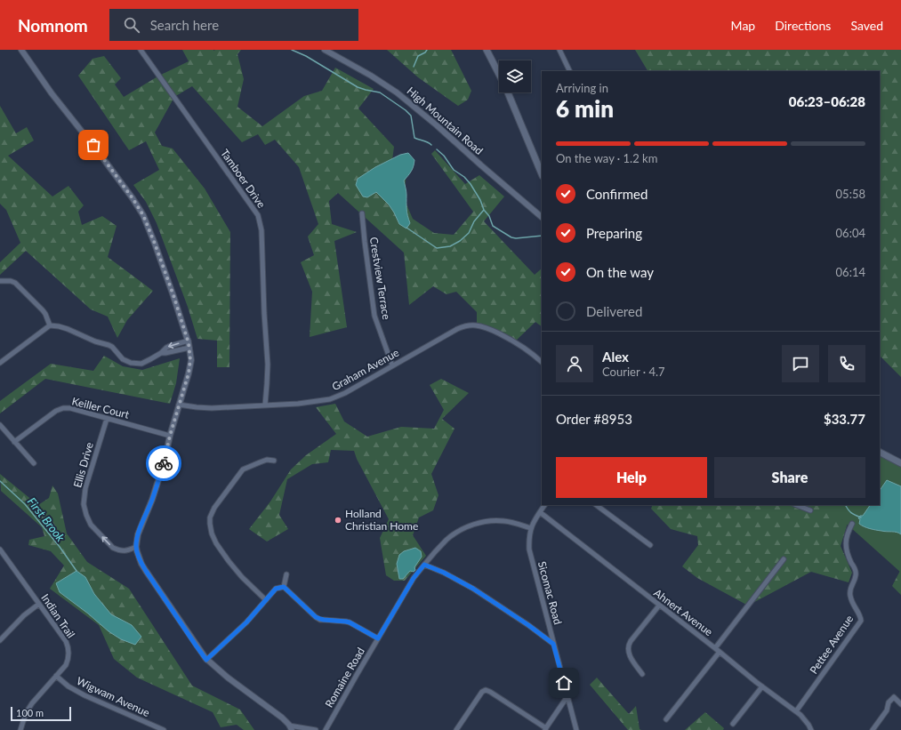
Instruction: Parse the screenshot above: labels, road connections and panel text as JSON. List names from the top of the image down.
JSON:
{
  "streets": {
    "street": [
      "High Mountain Road",
      "Tamboer Drive",
      "Crestview Terrace",
      "Graham Avenue",
      "Keiller Court",
      "Ellis Drive",
      "Sicomac Road",
      "Ahnert Avenue",
      "Indian Trail",
      "Pettee Avenue",
      "Romaine Road",
      "Wigwam Avenue"
    ]
  },
  "crossings": [
    ["Tamboer Drive", "Graham Avenue"],
    ["Crestview Terrace", "Graham Avenue"],
    ["Keiller Court", "Ellis Drive"],
    ["Sicomac Road", "Ahnert Avenue"],
    ["Sicomac Road", "Romaine Road"],
    ["Ahnert Avenue", "Pettee Avenue"],
    ["Indian Trail", "Wigwam Avenue"]
  ],
  "water": ["First Brook"],
  "places": ["Holland Christian Home"],
  "scale_bar": "100 m",
  "page": {
    "header": "Nomnom",
    "search": "Search here",
    "nav": ["Map", "Directions", "Saved"],
    "heading": ["6 min", "Arriving in", "06:23–06:28"],
    "panel": [
      "Alex",
      "Courier · 4.7",
      "Order #8953",
      "$33.77"
    ],
    "bar": "On the way · 1.2 km",
    "list": [
      ["Confirmed", "05:58"],
      ["Preparing", "06:04"],
      ["On the way", "06:14"],
      "Delivered"
    ],
    "buttons": ["Help", "Share"],
    "scale": "100 m"
  }
}
